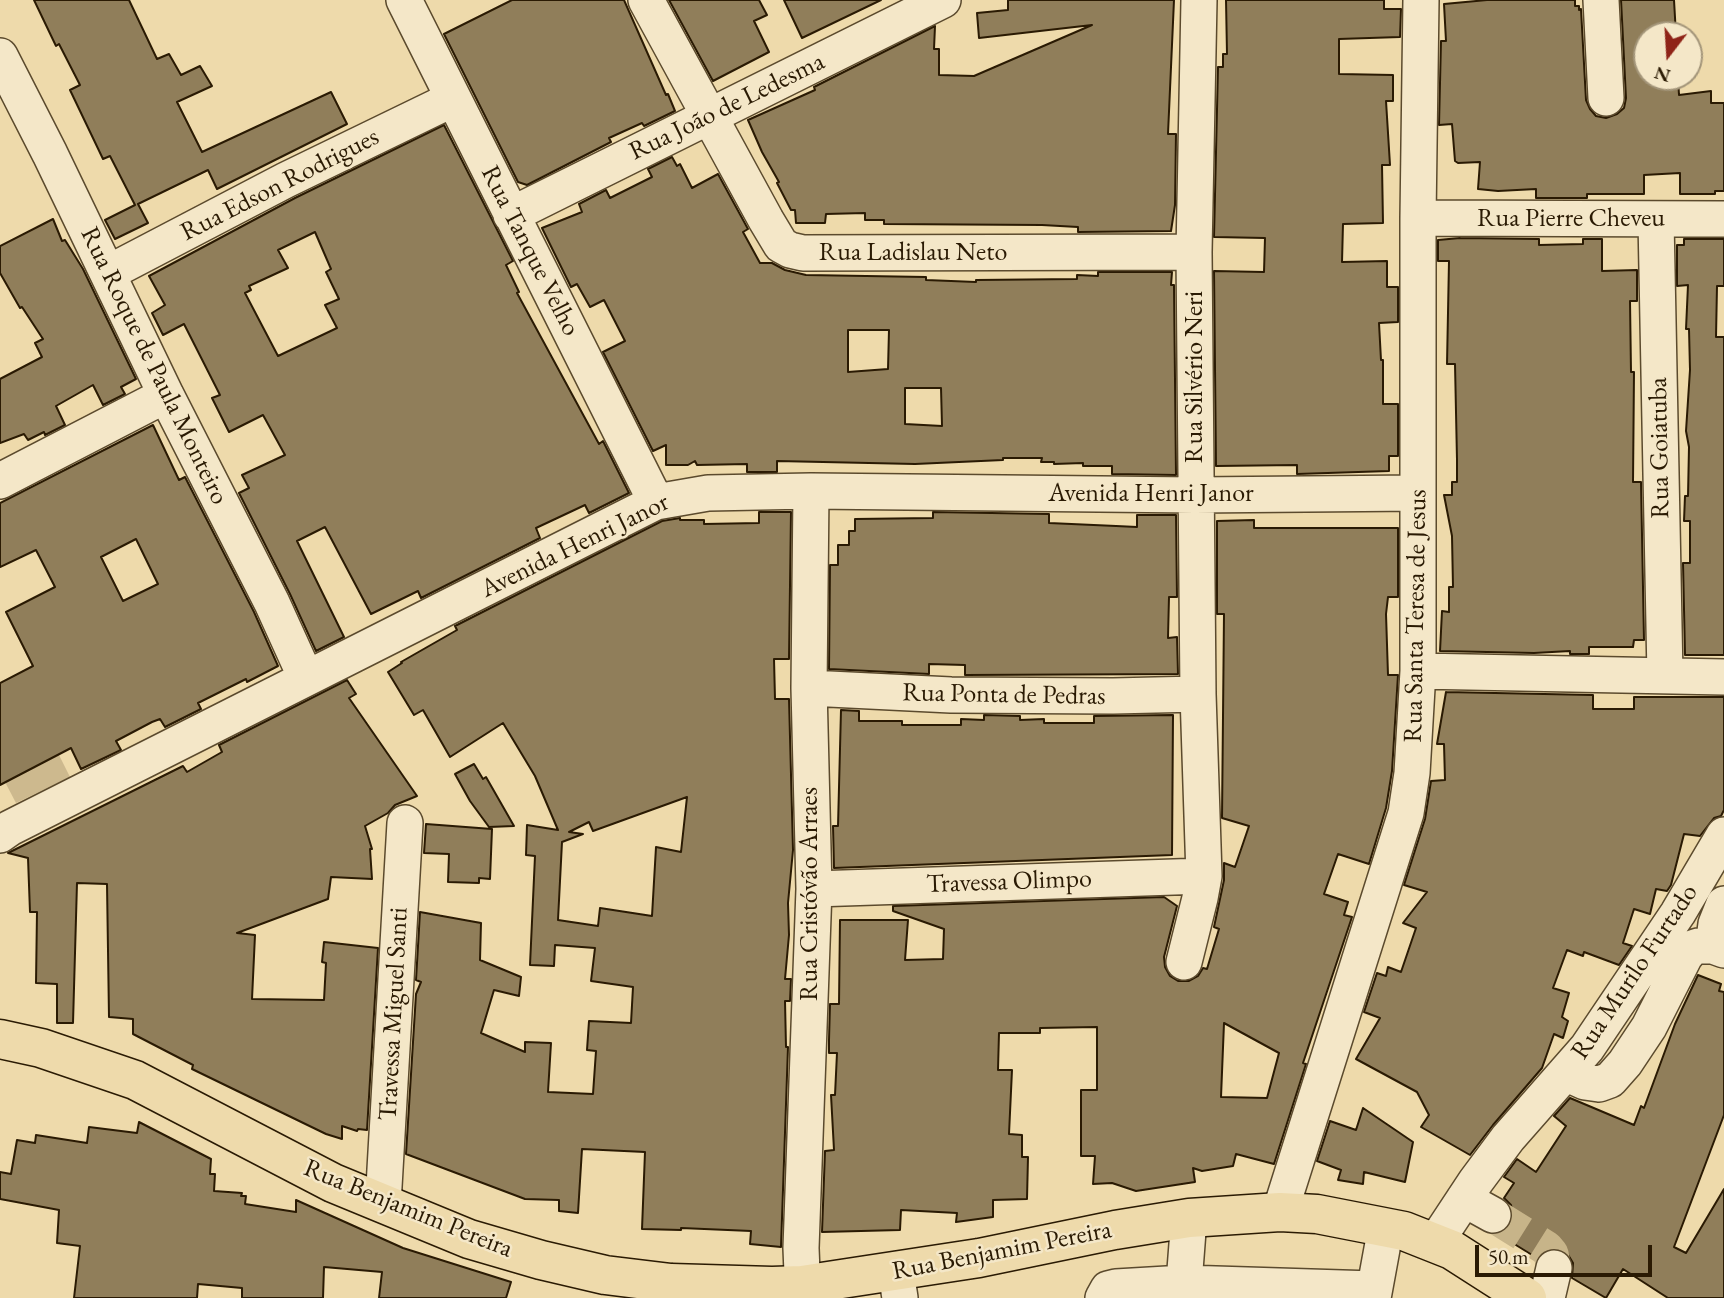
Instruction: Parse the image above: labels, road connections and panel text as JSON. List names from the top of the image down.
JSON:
{
  "streets": {
    "main road": ["Rua Benjamim Pereira"],
    "street": [
      "Rua João de Ledesma",
      "Rua Edson Rodrigues",
      "Rua Pierre Cheveu",
      "Rua Tanque Velho",
      "Rua Ladislau Neto",
      "Rua Roque de Paula Monteiro",
      "Rua Silvério Neri",
      "Rua Goiatuba",
      "Avenida Henri Janor",
      "Rua Santa Teresa de Jesus",
      "Rua Ponta de Pedras",
      "Travessa Olimpo",
      "Rua Cristóvão Arraes",
      "Rua Murilo Furtado",
      "Travessa Miguel Santi"
    ]
  },
  "crossings": [
    ["Rua João de Ledesma", "Rua Tanque Velho"],
    ["Rua João de Ledesma", "Rua Ladislau Neto"],
    ["Rua Edson Rodrigues", "Rua Tanque Velho"],
    ["Rua Edson Rodrigues", "Rua Roque de Paula Monteiro"],
    ["Rua Pierre Cheveu", "Rua Goiatuba"],
    ["Rua Pierre Cheveu", "Rua Santa Teresa de Jesus"],
    ["Rua Tanque Velho", "Avenida Henri Janor"],
    ["Rua Ladislau Neto", "Rua Silvério Neri"],
    ["Rua Roque de Paula Monteiro", "Avenida Henri Janor"],
    ["Rua Silvério Neri", "Avenida Henri Janor"],
    ["Rua Silvério Neri", "Rua Ponta de Pedras"],
    ["Rua Silvério Neri", "Travessa Olimpo"],
    ["Avenida Henri Janor", "Rua Santa Teresa de Jesus"],
    ["Avenida Henri Janor", "Rua Cristóvão Arraes"],
    ["Rua Santa Teresa de Jesus", "Rua Benjamim Pereira"],
    ["Rua Ponta de Pedras", "Rua Cristóvão Arraes"],
    ["Travessa Olimpo", "Rua Cristóvão Arraes"],
    ["Rua Cristóvão Arraes", "Rua Benjamim Pereira"],
    ["Rua Murilo Furtado", "Rua Benjamim Pereira"],
    ["Travessa Miguel Santi", "Rua Benjamim Pereira"]
  ],
  "scale_bar": "50 m",
  "north": "bottom"
}
